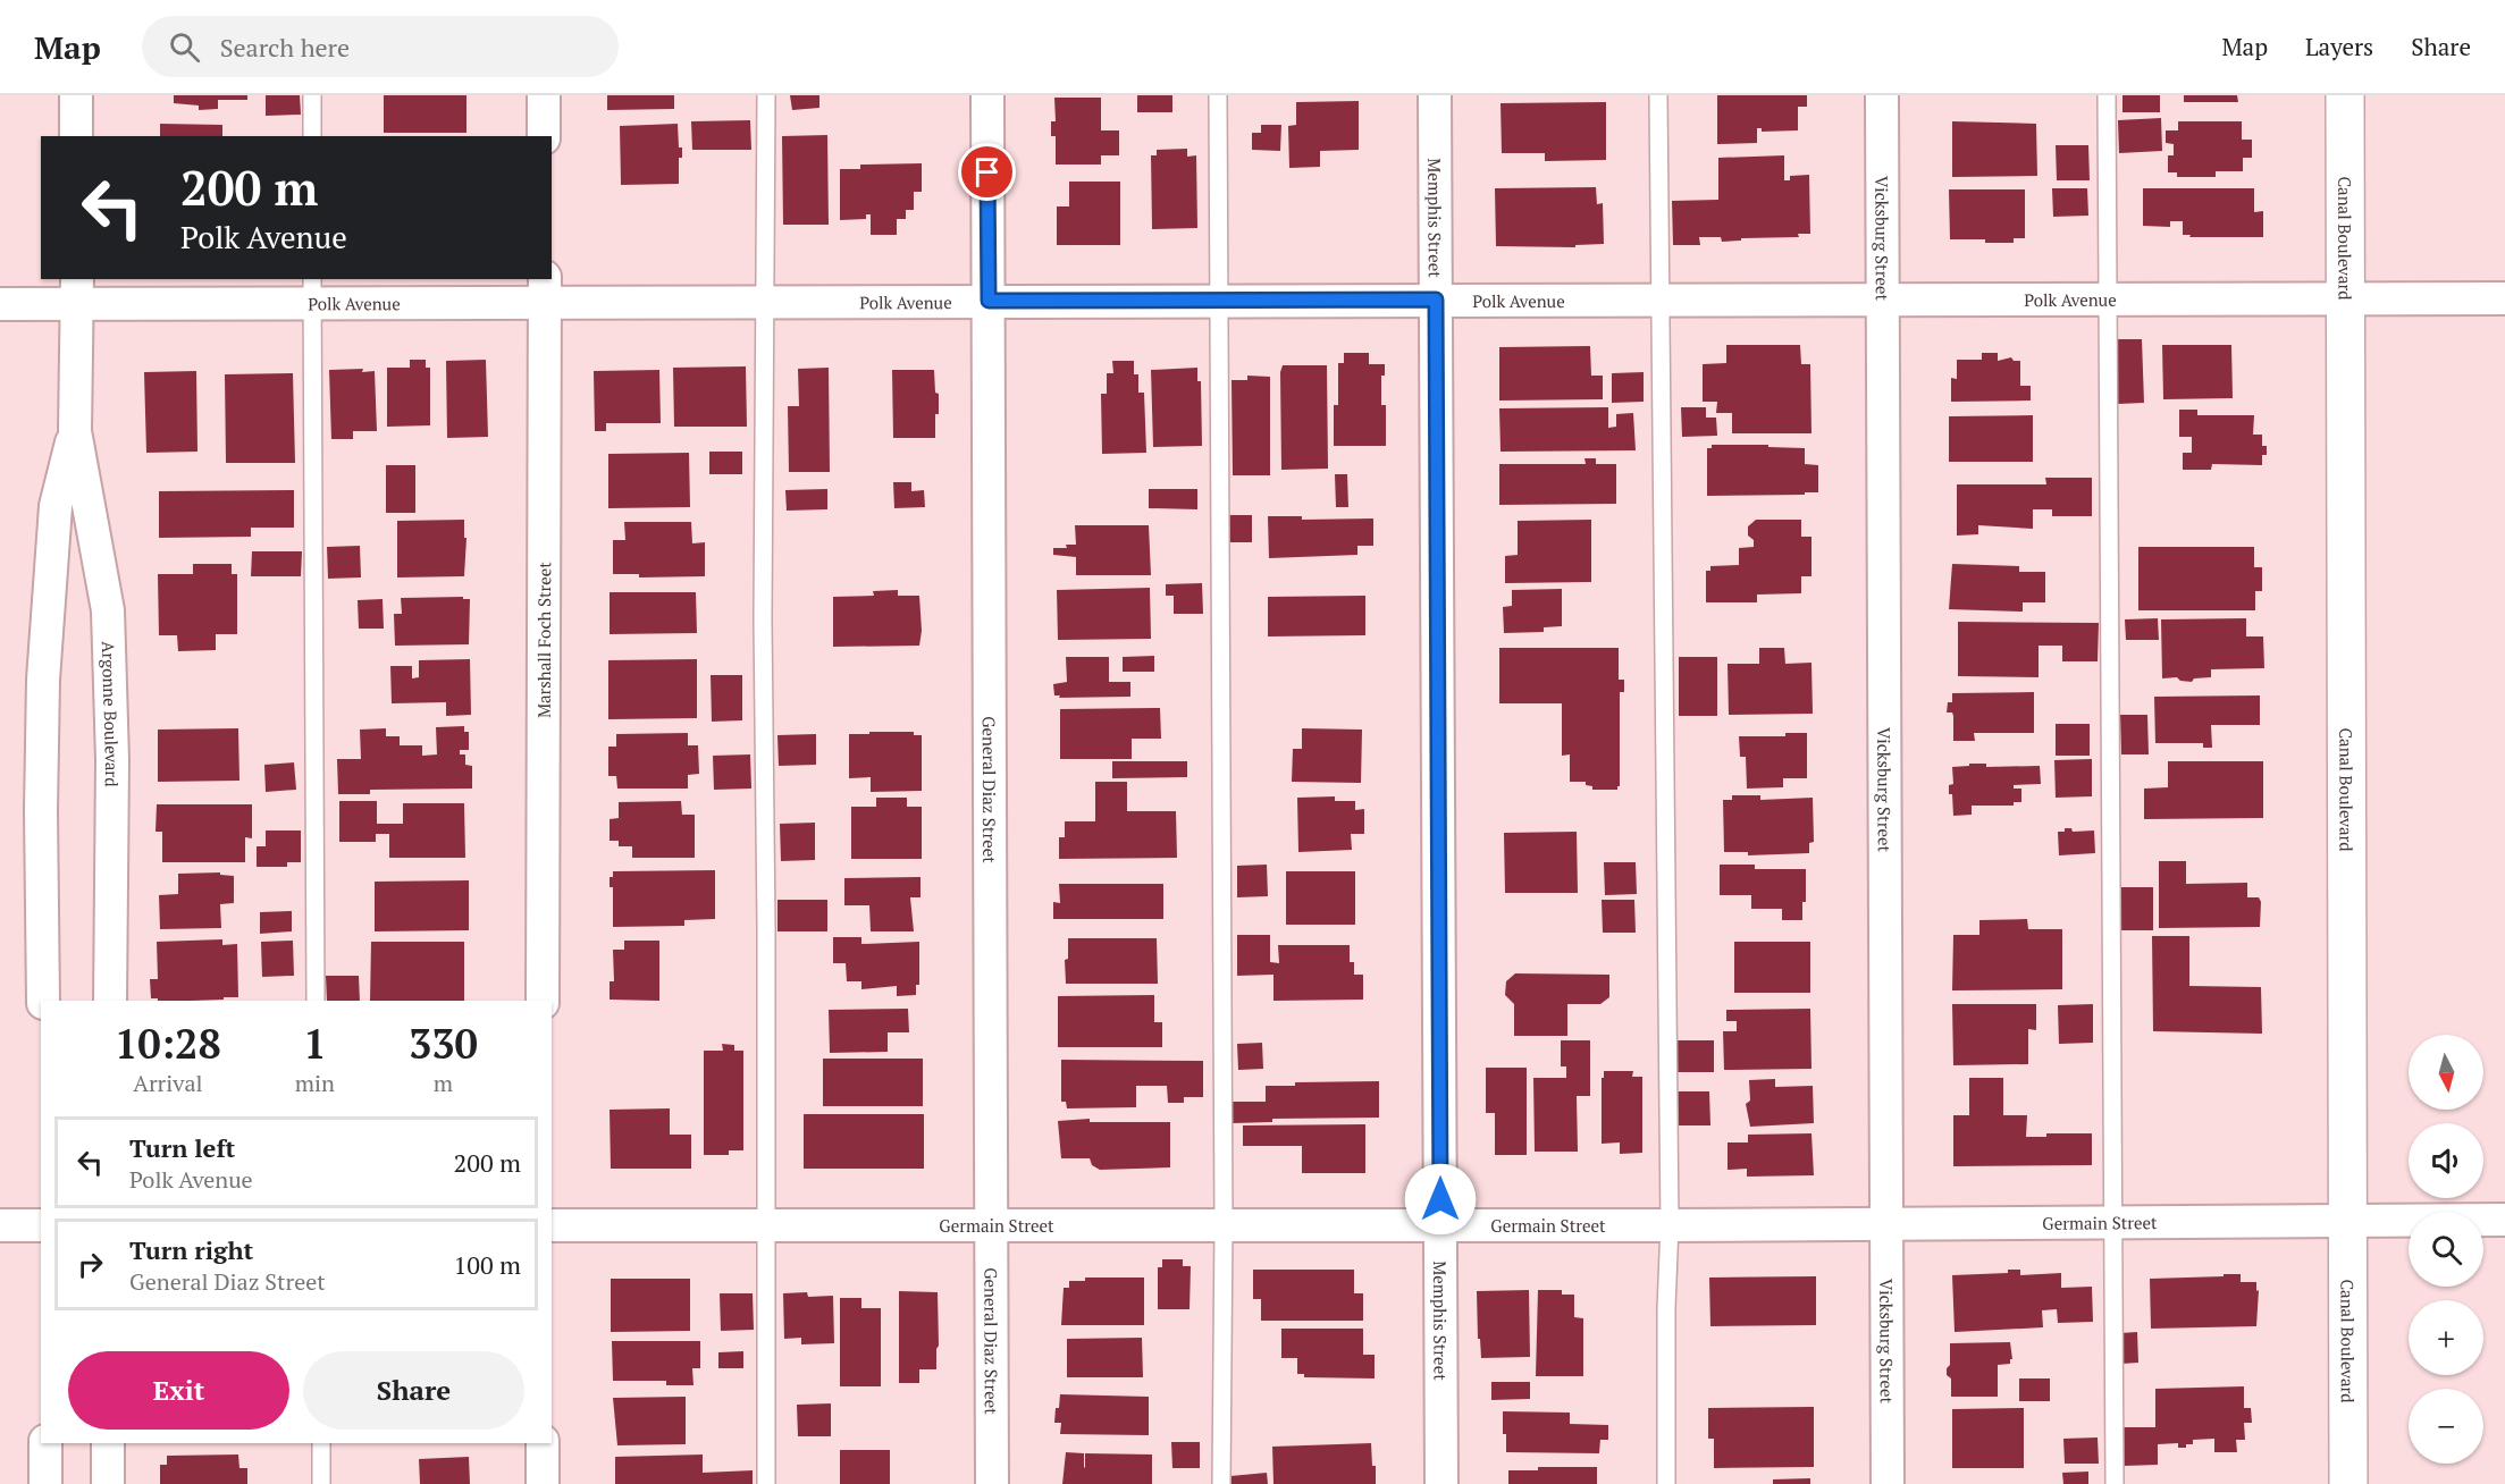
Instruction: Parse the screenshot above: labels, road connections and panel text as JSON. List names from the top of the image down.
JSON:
{
  "streets": {
    "main road": ["Canal Boulevard"],
    "street": [
      "Memphis Street",
      "Vicksburg Street",
      "Polk Avenue",
      "Marshall Foch Street",
      "Argonne Boulevard",
      "General Diaz Street",
      "Germain Street"
    ]
  },
  "crossings": [
    ["Memphis Street", "Polk Avenue"],
    ["Memphis Street", "Germain Street"],
    ["Vicksburg Street", "Polk Avenue"],
    ["Vicksburg Street", "Germain Street"],
    ["Canal Boulevard", "Polk Avenue"],
    ["Canal Boulevard", "Germain Street"],
    ["Polk Avenue", "Marshall Foch Street"],
    ["Polk Avenue", "Argonne Boulevard"],
    ["Polk Avenue", "General Diaz Street"],
    ["General Diaz Street", "Germain Street"]
  ],
  "north": "bottom",
  "page": {
    "header": "Map",
    "search": "Search here",
    "nav": ["Map", "Layers", "Share"],
    "turn": ["200 m", "Polk Avenue"],
    "eta": [
      "10:28",
      "Arrival",
      "1",
      "min",
      "330",
      "m"
    ],
    "map_buttons": ["+", "−"],
    "list": [
      {
        "name": "Turn left",
        "note": "Polk Avenue",
        "value": "200 m"
      },
      {
        "name": "Turn right",
        "note": "General Diaz Street",
        "value": "100 m"
      }
    ],
    "buttons": ["Exit", "Share"]
  }
}
